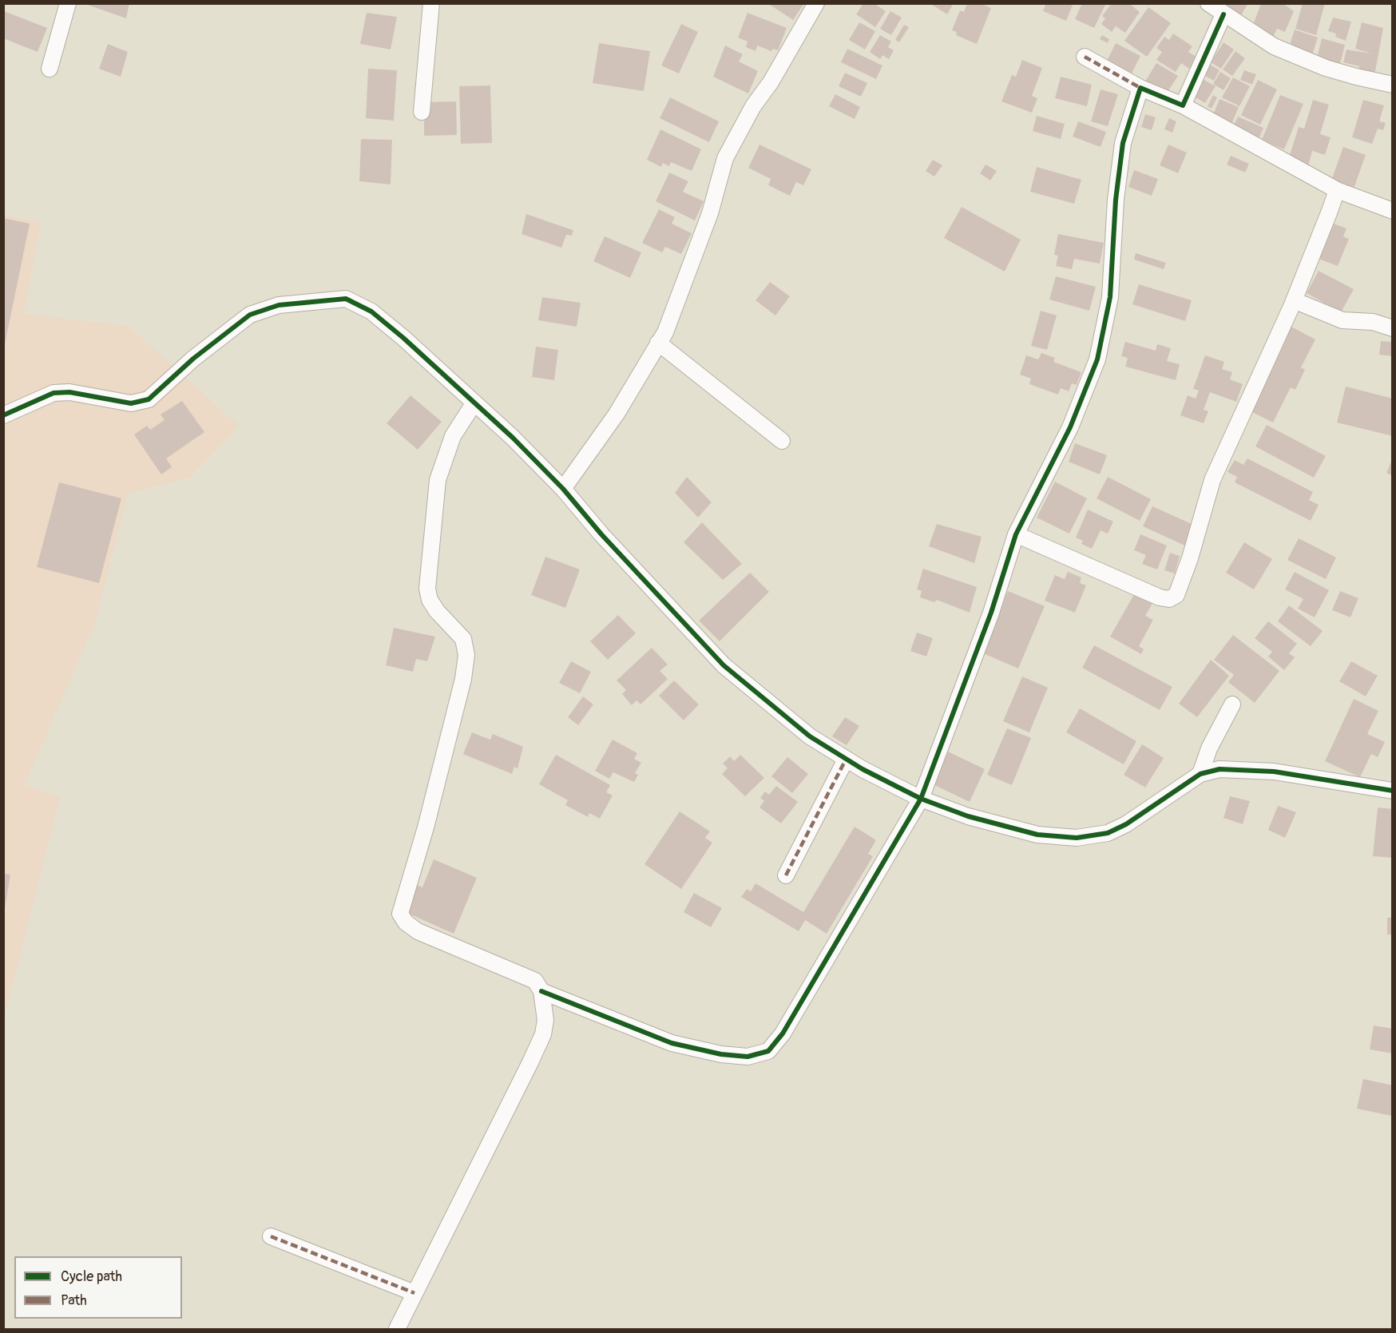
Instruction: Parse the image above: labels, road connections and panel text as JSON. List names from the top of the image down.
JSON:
{
  "legend": ["Cycle path", "Path"]
}
